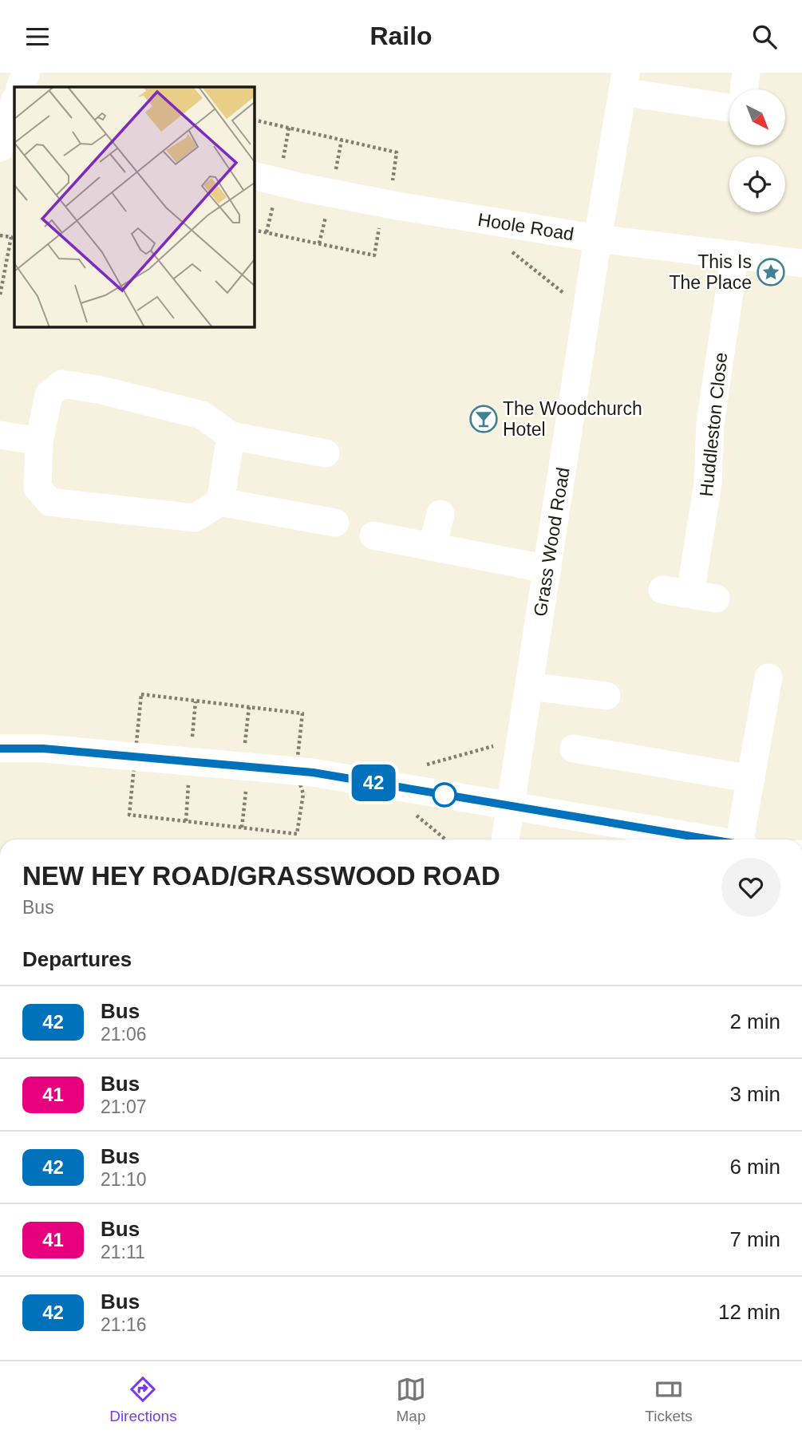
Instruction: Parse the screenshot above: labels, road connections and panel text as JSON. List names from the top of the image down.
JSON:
{
  "streets": {
    "street": ["Hoole Road", "Huddleston Close", "Grass Wood Road"]
  },
  "crossings": [
    ["Hoole Road", "Huddleston Close"],
    ["Hoole Road", "Grass Wood Road"]
  ],
  "places": {
    "place": ["This Is The Place"],
    "bar": ["The Woodchurch Hotel"]
  },
  "lines": ["bus line 42"],
  "north": "bottom right",
  "page": {
    "header": "Railo",
    "on_map": "42",
    "heading": [
      ["NEW HEY ROAD/GRASSWOOD ROAD", "Bus"],
      "Departures"
    ],
    "list": [
      {
        "mark": "42",
        "name": "Bus",
        "note": "21:06",
        "value": "2 min"
      },
      {
        "mark": "41",
        "name": "Bus",
        "note": "21:07",
        "value": "3 min"
      },
      {
        "mark": "42",
        "name": "Bus",
        "note": "21:10",
        "value": "6 min"
      },
      {
        "mark": "41",
        "name": "Bus",
        "note": "21:11",
        "value": "7 min"
      },
      {
        "mark": "42",
        "name": "Bus",
        "note": "21:16",
        "value": "12 min"
      }
    ],
    "tabs": ["Directions", "Map", "Tickets"]
  }
}
